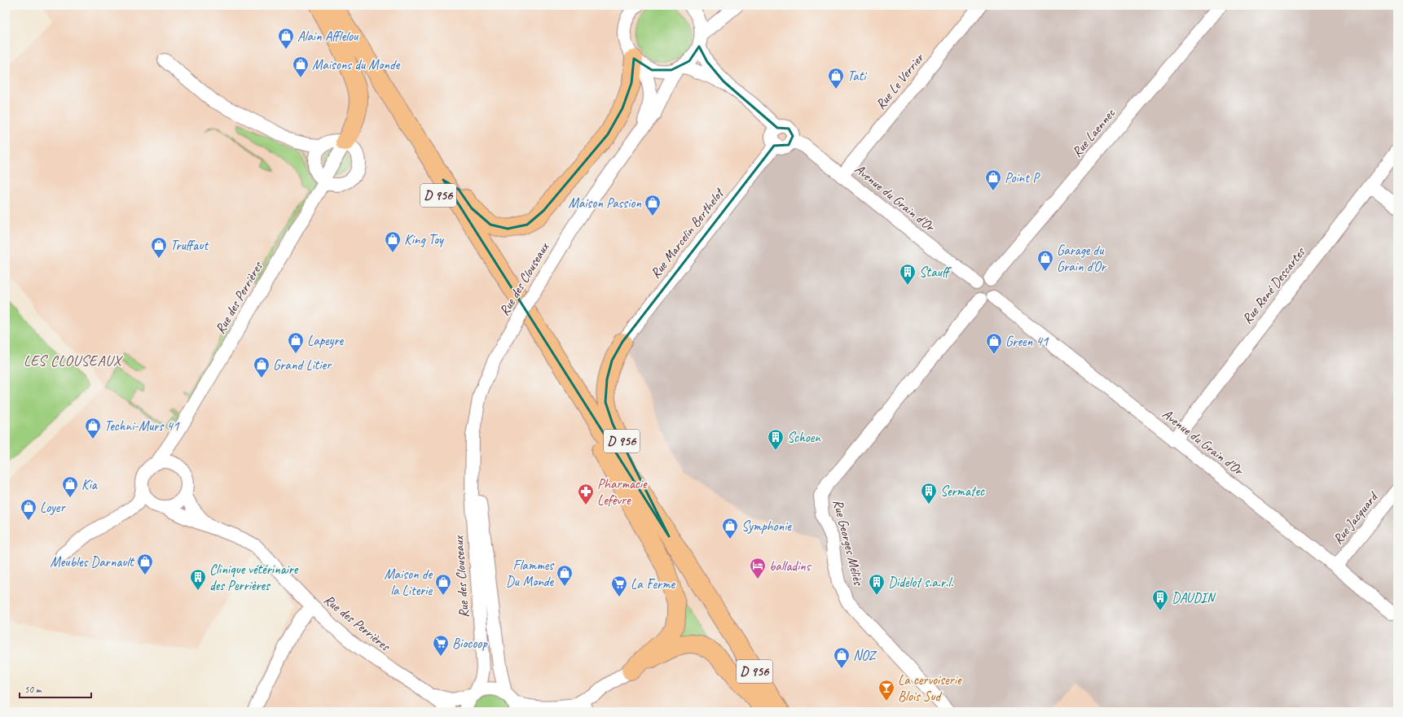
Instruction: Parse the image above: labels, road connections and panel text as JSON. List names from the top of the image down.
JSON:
{
  "streets": {
    "highway": ["D 956"],
    "street": [
      "Rue Le Verrier",
      "Rue Laennec",
      "Avenue du Grain d'Or",
      "Rue Marcelin Berthelot",
      "Rue des Clouseaux",
      "Rue René Descartes",
      "Rue des Perrières",
      "Rue Jacquard",
      "Rue Georges Méliès"
    ]
  },
  "crossings": [
    ["Rue Le Verrier", "Avenue du Grain d'Or"],
    ["Rue Laennec", "Avenue du Grain d'Or"],
    ["Rue Laennec", "Rue Georges Méliès"],
    ["D 956", "Rue Marcelin Berthelot"],
    ["D 956", "Rue des Clouseaux"],
    ["Avenue du Grain d'Or", "Rue Marcelin Berthelot"],
    ["Avenue du Grain d'Or", "Rue René Descartes"],
    ["Avenue du Grain d'Or", "Rue Jacquard"],
    ["Avenue du Grain d'Or", "Rue Georges Méliès"],
    ["Rue des Clouseaux", "Rue des Perrières"]
  ],
  "districts": ["LES CLOUSEAUX"],
  "places": {
    "shop": [
      "Alain Afflelou",
      "Maisons du Monde",
      "Tati",
      "Point P",
      "Maison Passion",
      "King Toy",
      "Truffaut",
      "Garage du Grain d'Or",
      "Lapeyre",
      "Green 41",
      "Grand Litier",
      "Techni-Murs 41",
      "Kia",
      "Loyer",
      "Symphonie",
      "Meubles Darnault",
      "Flammes Du Monde",
      "Maison de la Literie",
      "NOZ"
    ],
    "building": [
      "Stauff",
      "Schoen",
      "Sermatec",
      "Clinique vétérinaire des Perrières",
      "Didelot s.a.r.l.",
      "DAUDIN"
    ],
    "pharmacy": ["Pharmacie Lefèvre"],
    "hotel": ["balladins"],
    "supermarket": ["La Ferme", "Biocoop"],
    "bar": ["La cervoiserie Blois Sud"]
  },
  "scale_bar": "50 m"
}
